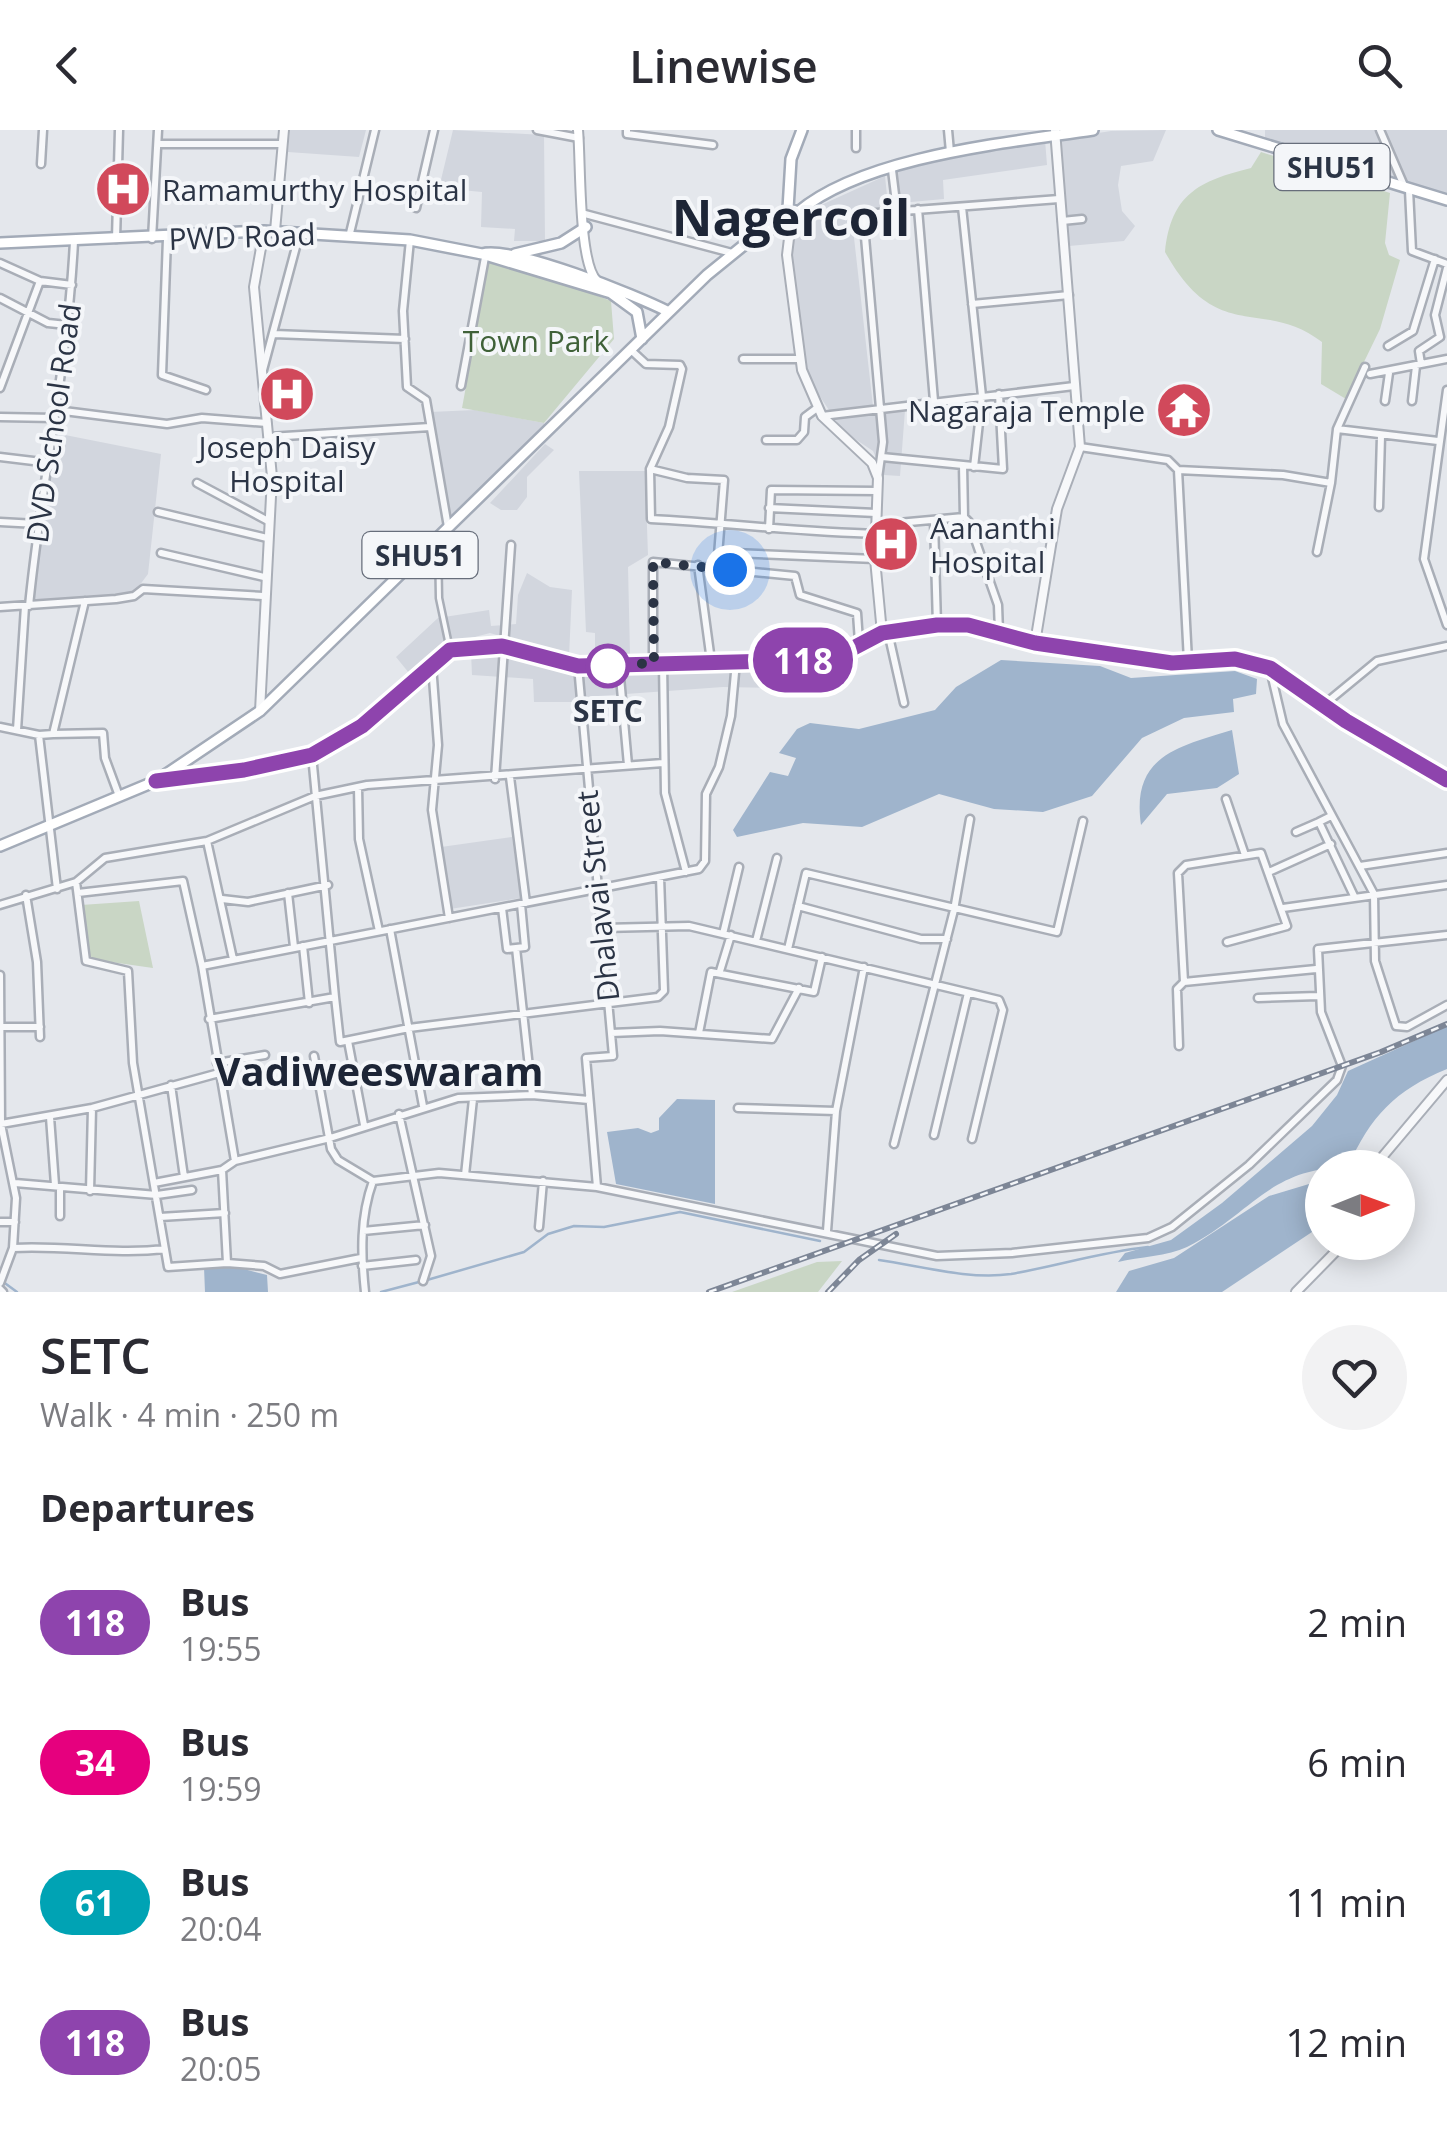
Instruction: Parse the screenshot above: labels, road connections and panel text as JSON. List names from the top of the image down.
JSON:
{
  "streets": {
    "main road": ["SHU51", "PWD Road"],
    "street": ["DVD School Road", "Dhalavai Street"]
  },
  "crossings": [
    ["SHU51", "PWD Road"],
    ["PWD Road", "DVD School Road"]
  ],
  "districts": ["Nagercoil", "Vadiweeswaram"],
  "parks": ["Town Park"],
  "places": {
    "hospital": ["Ramamurthy Hospital", "Joseph Daisy Hospital", "Aananthi Hospital"],
    "temple": ["Nagaraja Temple"],
    "other": ["SETC"]
  },
  "lines": ["bus line 118"],
  "north": "right",
  "page": {
    "header": "Linewise",
    "on_map": "118",
    "heading": [
      ["SETC", "Walk · 4 min · 250 m"],
      "Departures"
    ],
    "list": [
      {
        "mark": "118",
        "name": "Bus",
        "note": "19:55",
        "value": "2 min"
      },
      {
        "mark": "34",
        "name": "Bus",
        "note": "19:59",
        "value": "6 min"
      },
      {
        "mark": "61",
        "name": "Bus",
        "note": "20:04",
        "value": "11 min"
      },
      {
        "mark": "118",
        "name": "Bus",
        "note": "20:05",
        "value": "12 min"
      }
    ]
  }
}
